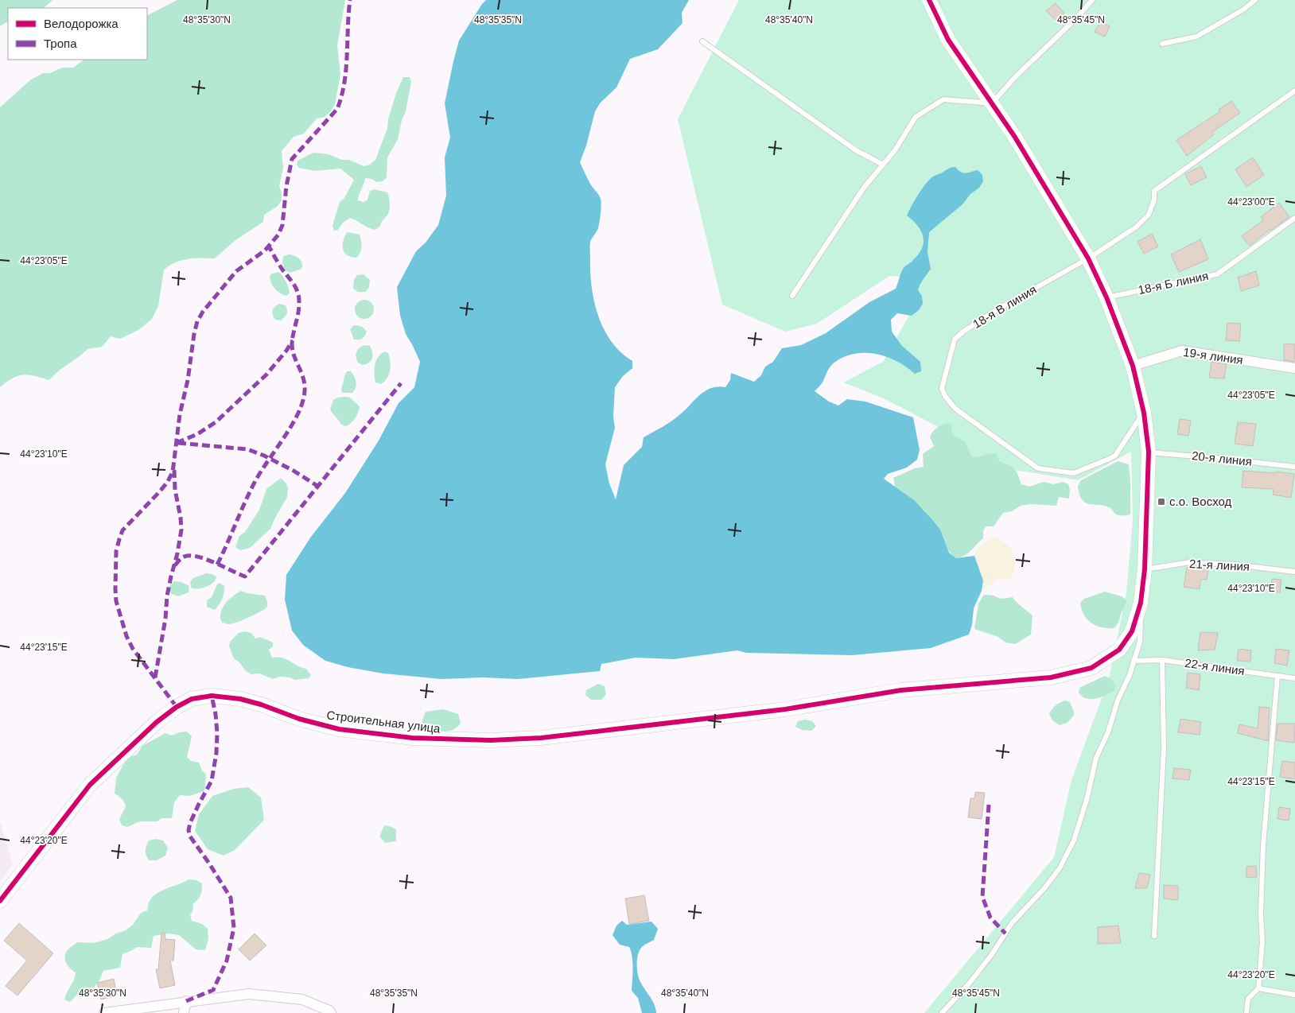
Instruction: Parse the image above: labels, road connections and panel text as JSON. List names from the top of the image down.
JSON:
{
  "streets": {
    "street": ["19-я линия", "Строительная улица"],
    "lane": [
      "18-я Б линия",
      "18-я В линия",
      "20-я линия",
      "21-я линия",
      "22-я линия"
    ]
  },
  "crossings": [
    ["18-я Б линия", "Строительная улица"],
    ["18-я В линия", "Строительная улица"],
    ["19-я линия", "Строительная улица"],
    ["20-я линия", "Строительная улица"],
    ["21-я линия", "Строительная улица"]
  ],
  "places": {
    "transit": ["с.о. Восход"]
  },
  "legend": ["Велодорожка", "Тропа"],
  "coordinates": [
    "48°35'30\"N",
    "48°35'35\"N",
    "48°35'40\"N",
    "48°35'45\"N",
    "44°23'00\"E",
    "44°23'05\"E",
    "44°23'10\"E",
    "44°23'15\"E",
    "44°23'20\"E"
  ]
}
